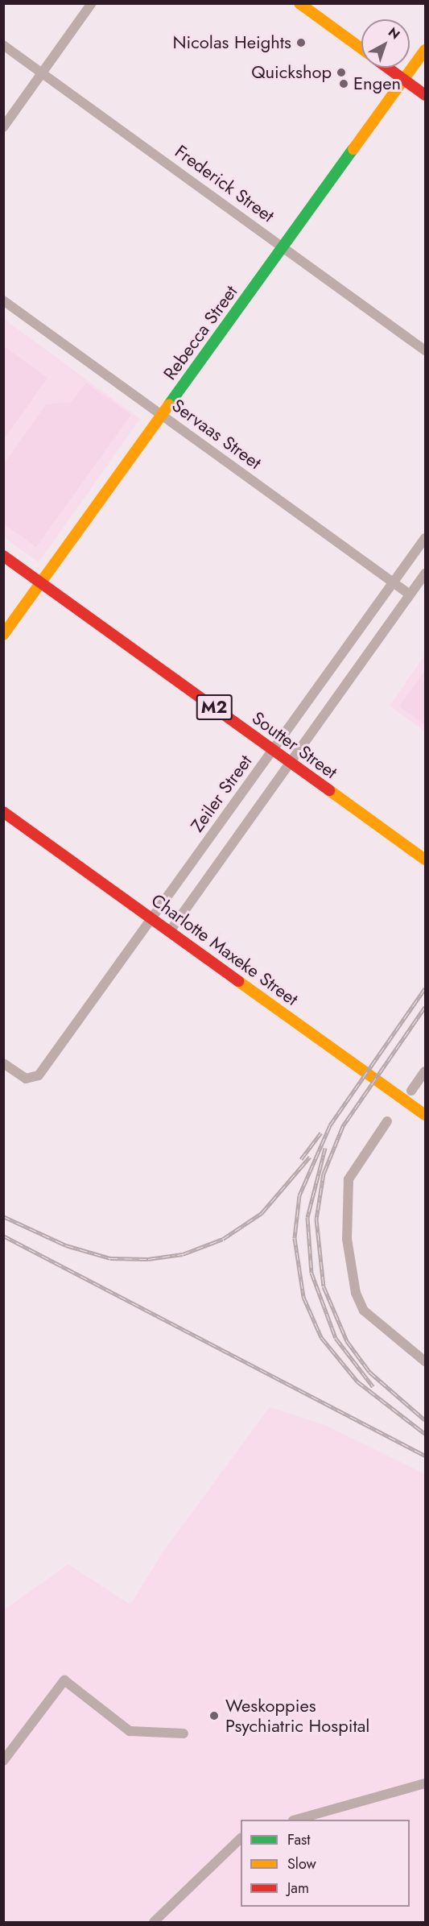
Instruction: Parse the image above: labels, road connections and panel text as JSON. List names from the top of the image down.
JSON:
{
  "streets": {
    "main road": [
      "Rebecca Street",
      "M2",
      "Soutter Street",
      "Charlotte Maxeke Street"
    ],
    "street": ["Frederick Street", "Servaas Street", "Zeiler Street"]
  },
  "crossings": [
    ["Frederick Street", "Rebecca Street"],
    ["Rebecca Street", "Servaas Street"],
    ["Rebecca Street", "Soutter Street"],
    ["Servaas Street", "Zeiler Street"],
    ["Soutter Street", "Zeiler Street"],
    ["Zeiler Street", "Charlotte Maxeke Street"]
  ],
  "places": [
    "Nicolas Heights",
    "Quickshop",
    "Engen",
    "Weskoppies Psychiatric Hospital"
  ],
  "legend": ["Fast", "Slow", "Jam"],
  "north": "top right"
}
